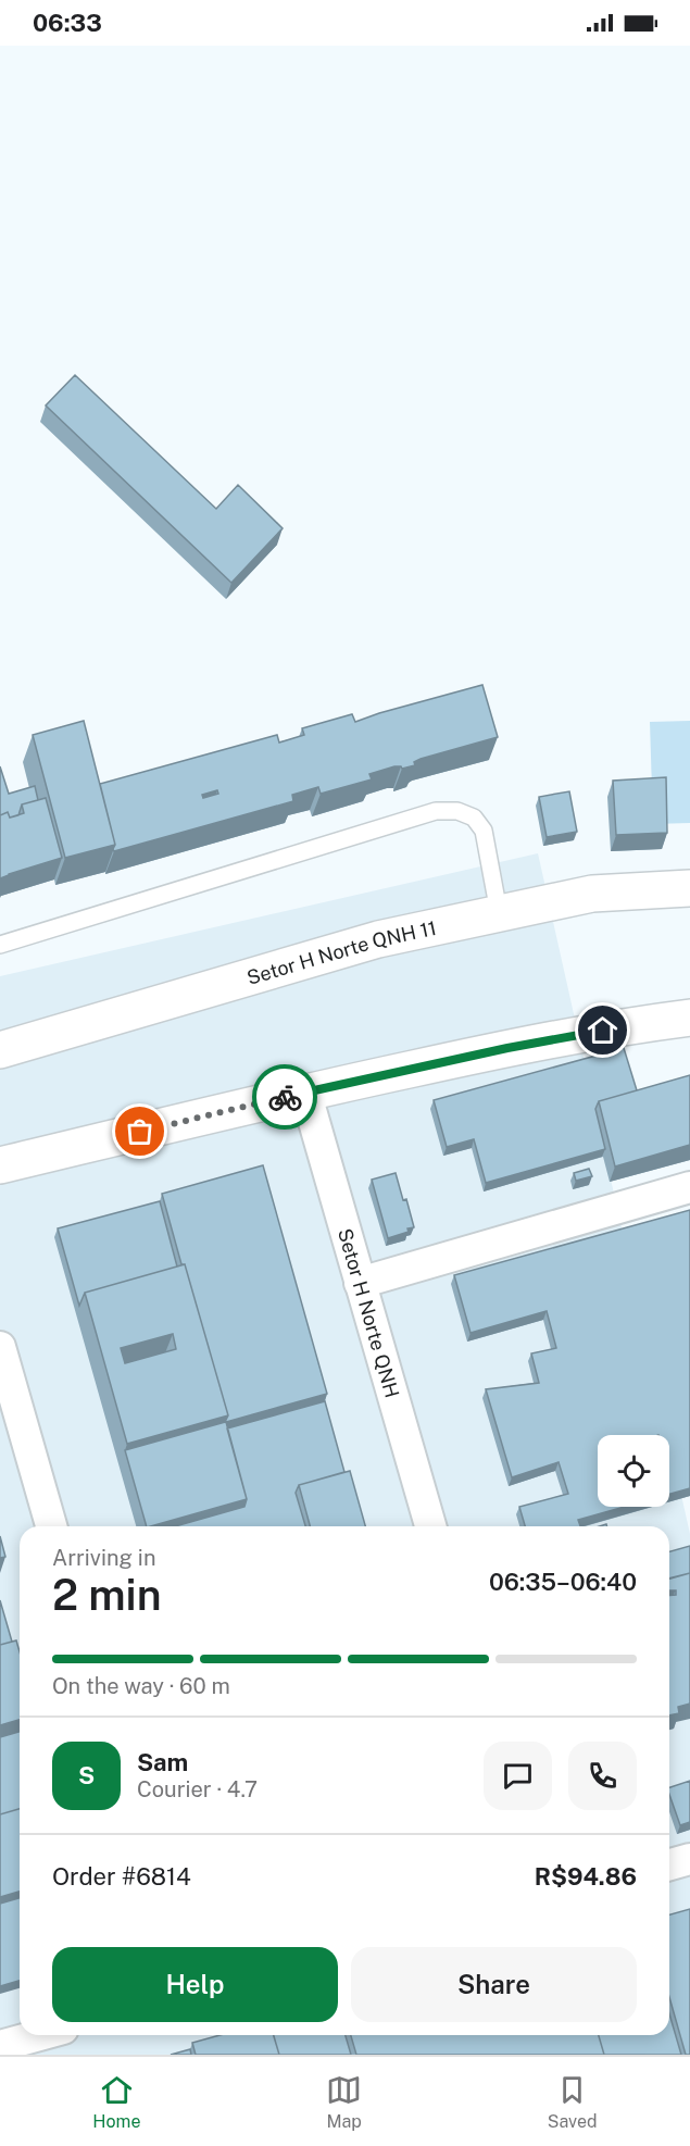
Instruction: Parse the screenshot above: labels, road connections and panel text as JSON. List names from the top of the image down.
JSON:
{
  "streets": {
    "street": ["Setor H Norte QNH 11", "Setor H Norte QNH"]
  },
  "page": {
    "status": "06:33",
    "heading": ["2 min", "Arriving in", "06:35–06:40"],
    "panel": [
      "Sam",
      "Courier · 4.7",
      "Order #6814",
      "R$94.86"
    ],
    "bar": "On the way · 60 m",
    "round": "S",
    "buttons": ["Help", "Share"],
    "tabs": ["Home", "Map", "Saved"]
  }
}
